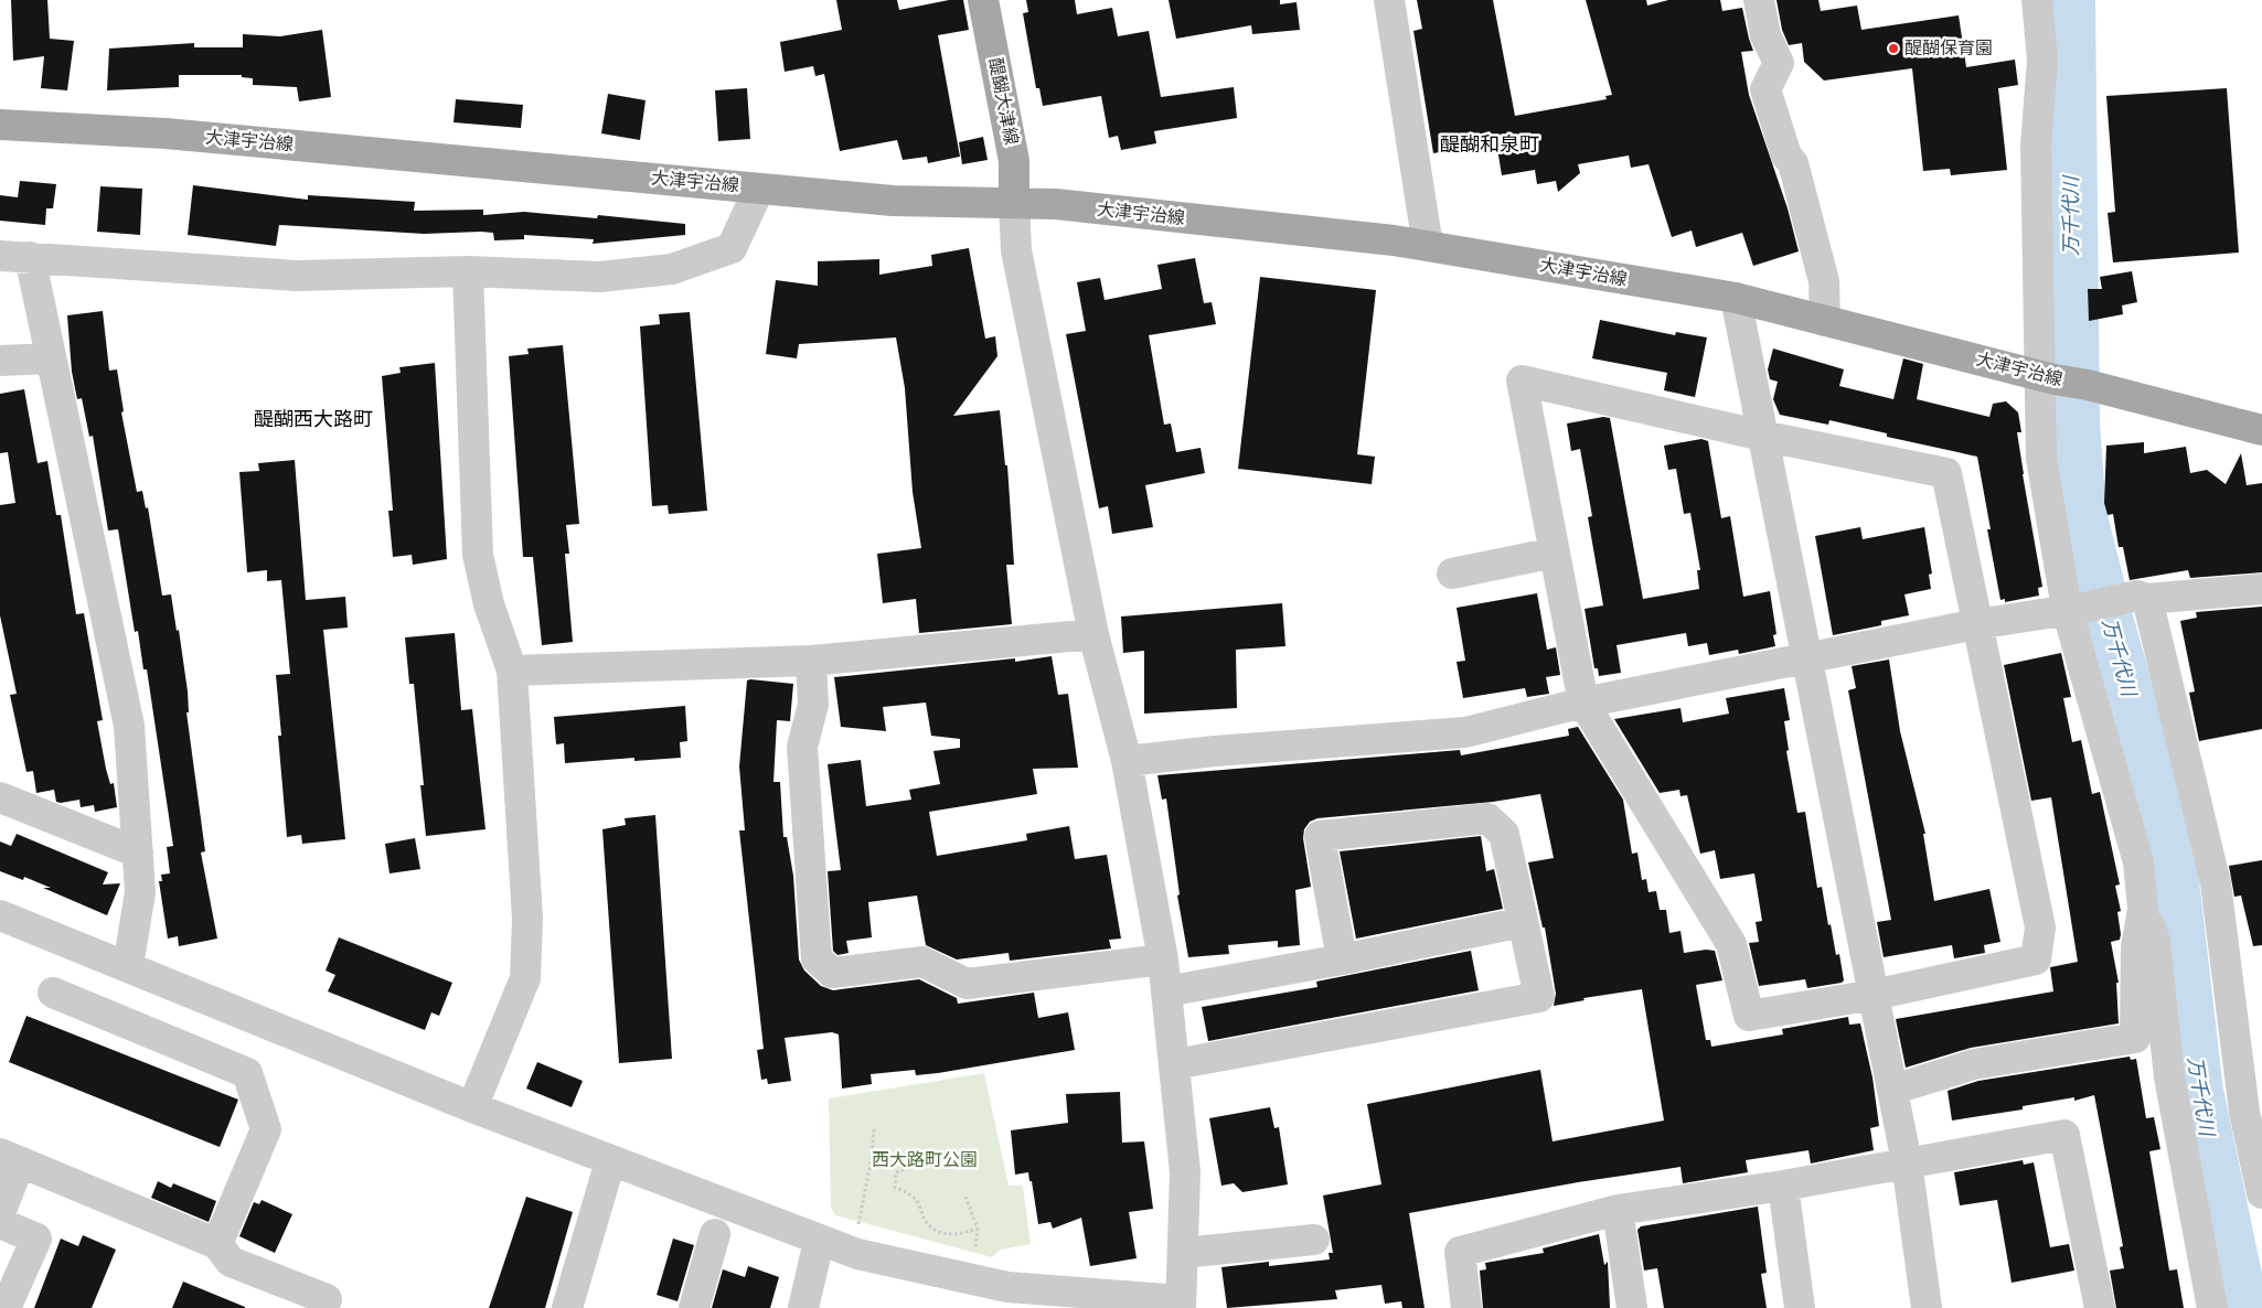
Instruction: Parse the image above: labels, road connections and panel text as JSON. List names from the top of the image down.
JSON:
{
  "streets": {
    "main road": ["醍醐大津線", "大津宇治線"]
  },
  "crossings": [
    ["醍醐大津線", "大津宇治線"]
  ],
  "districts": ["醍醐和泉町", "醍醐西大路町"],
  "water": ["万千代川"],
  "parks": ["西大路町公園"],
  "places": ["醍醐保育園"]
}
